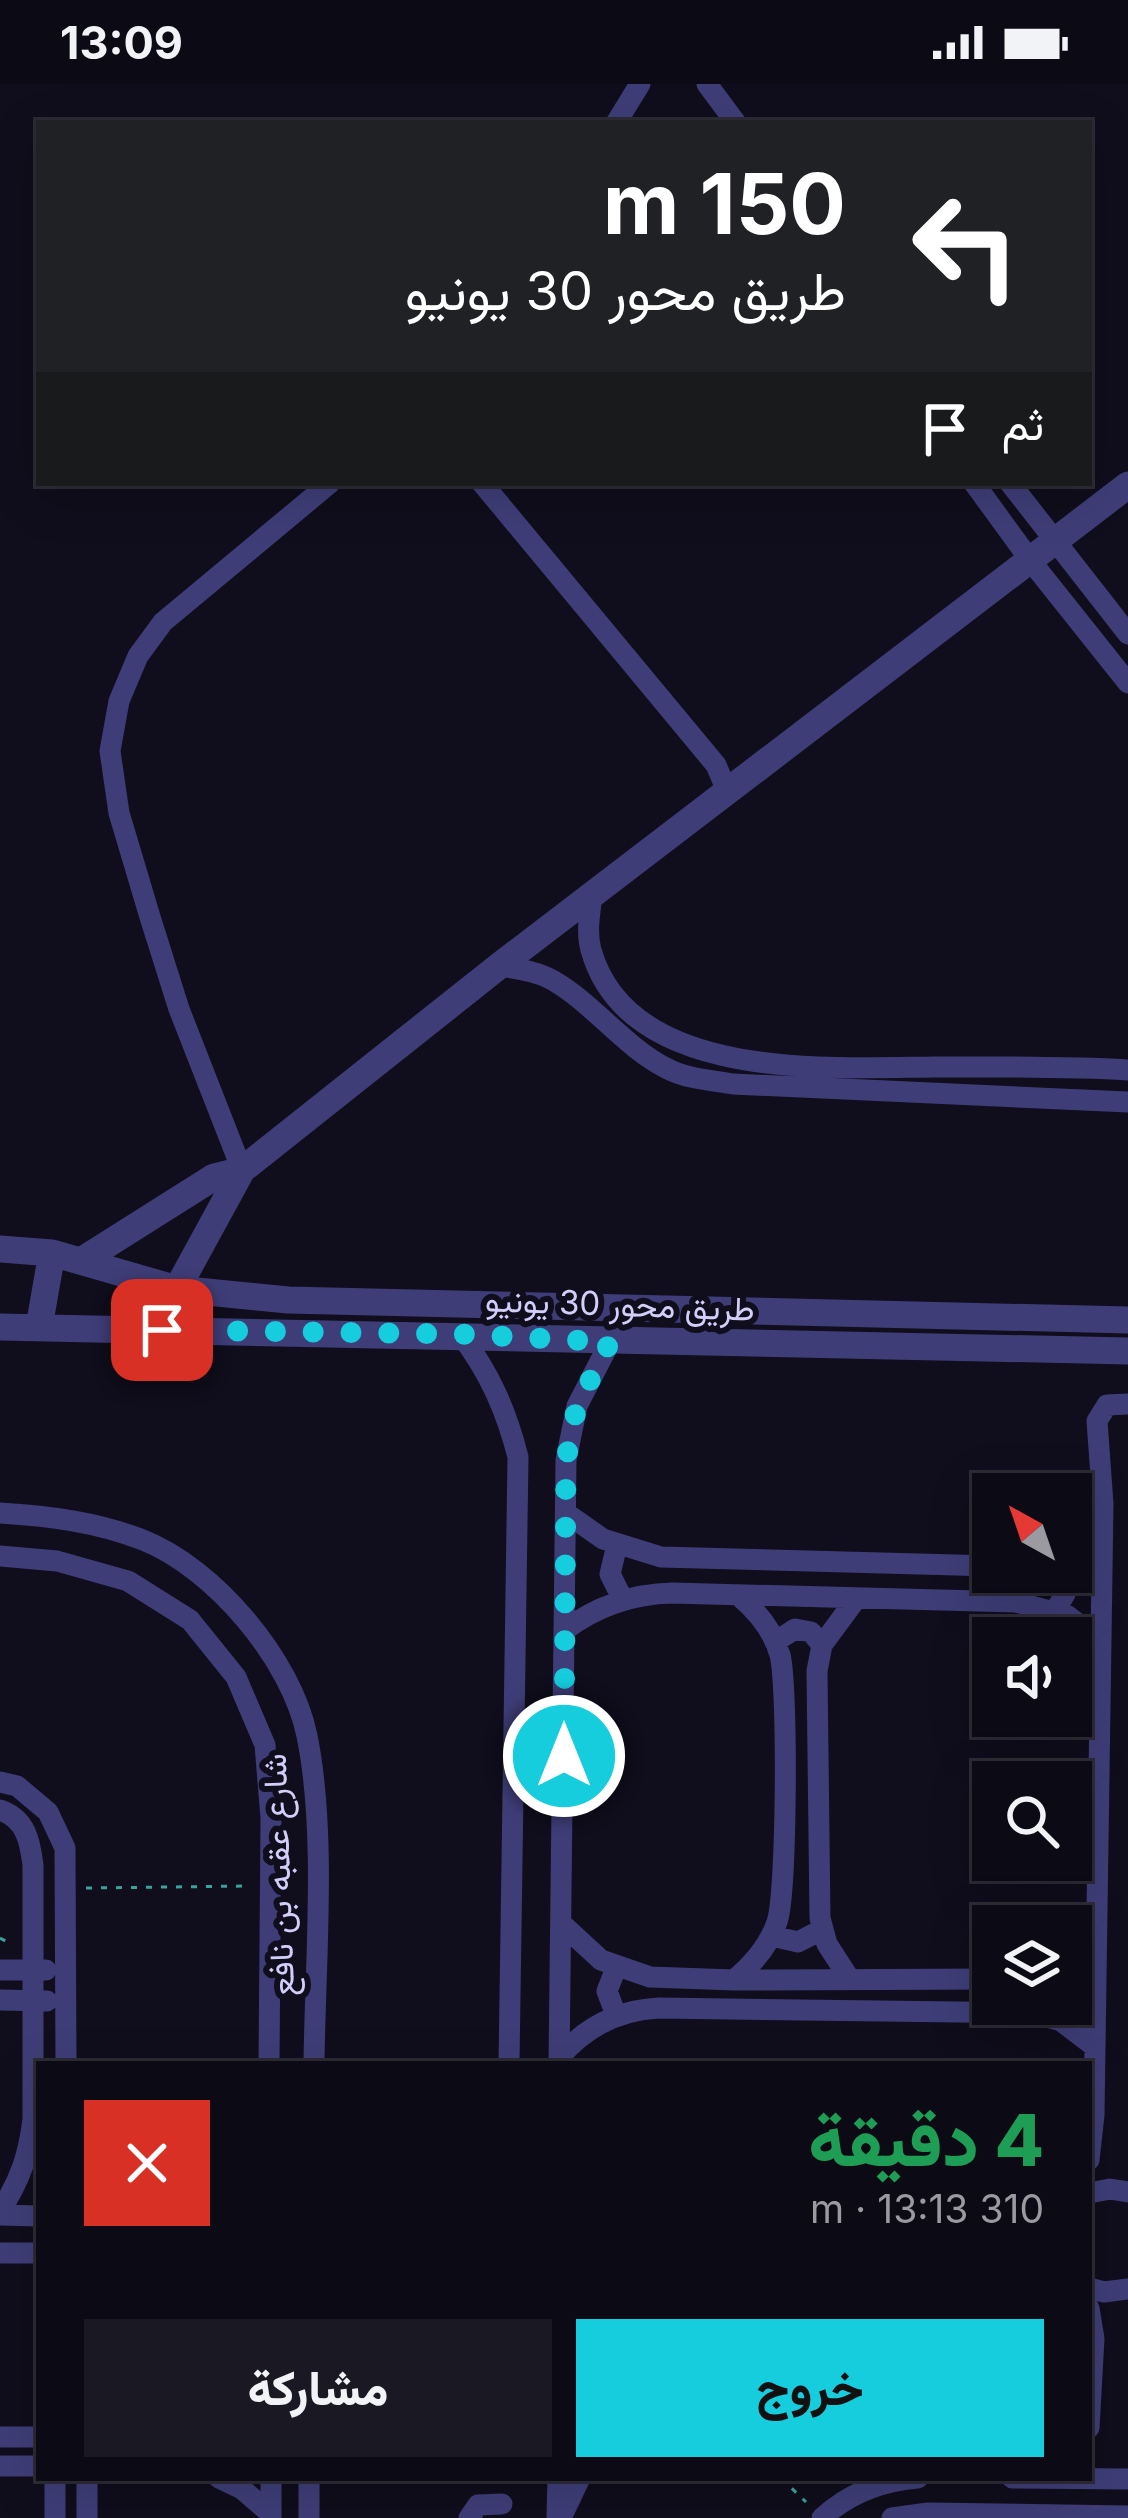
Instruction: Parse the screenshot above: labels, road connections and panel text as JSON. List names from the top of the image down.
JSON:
{
  "streets": {
    "street": ["طريق محور 30 يونيو", "شارع عقبه بن نافع"]
  },
  "north": "top left",
  "page": {
    "status": "13:09",
    "turn": ["150 m", "طريق محور 30 يونيو"],
    "then": "ثم",
    "heading": ["4 دقيقة", "310 m · 13:13"],
    "buttons": ["خروج", "مشاركة"]
  }
}
